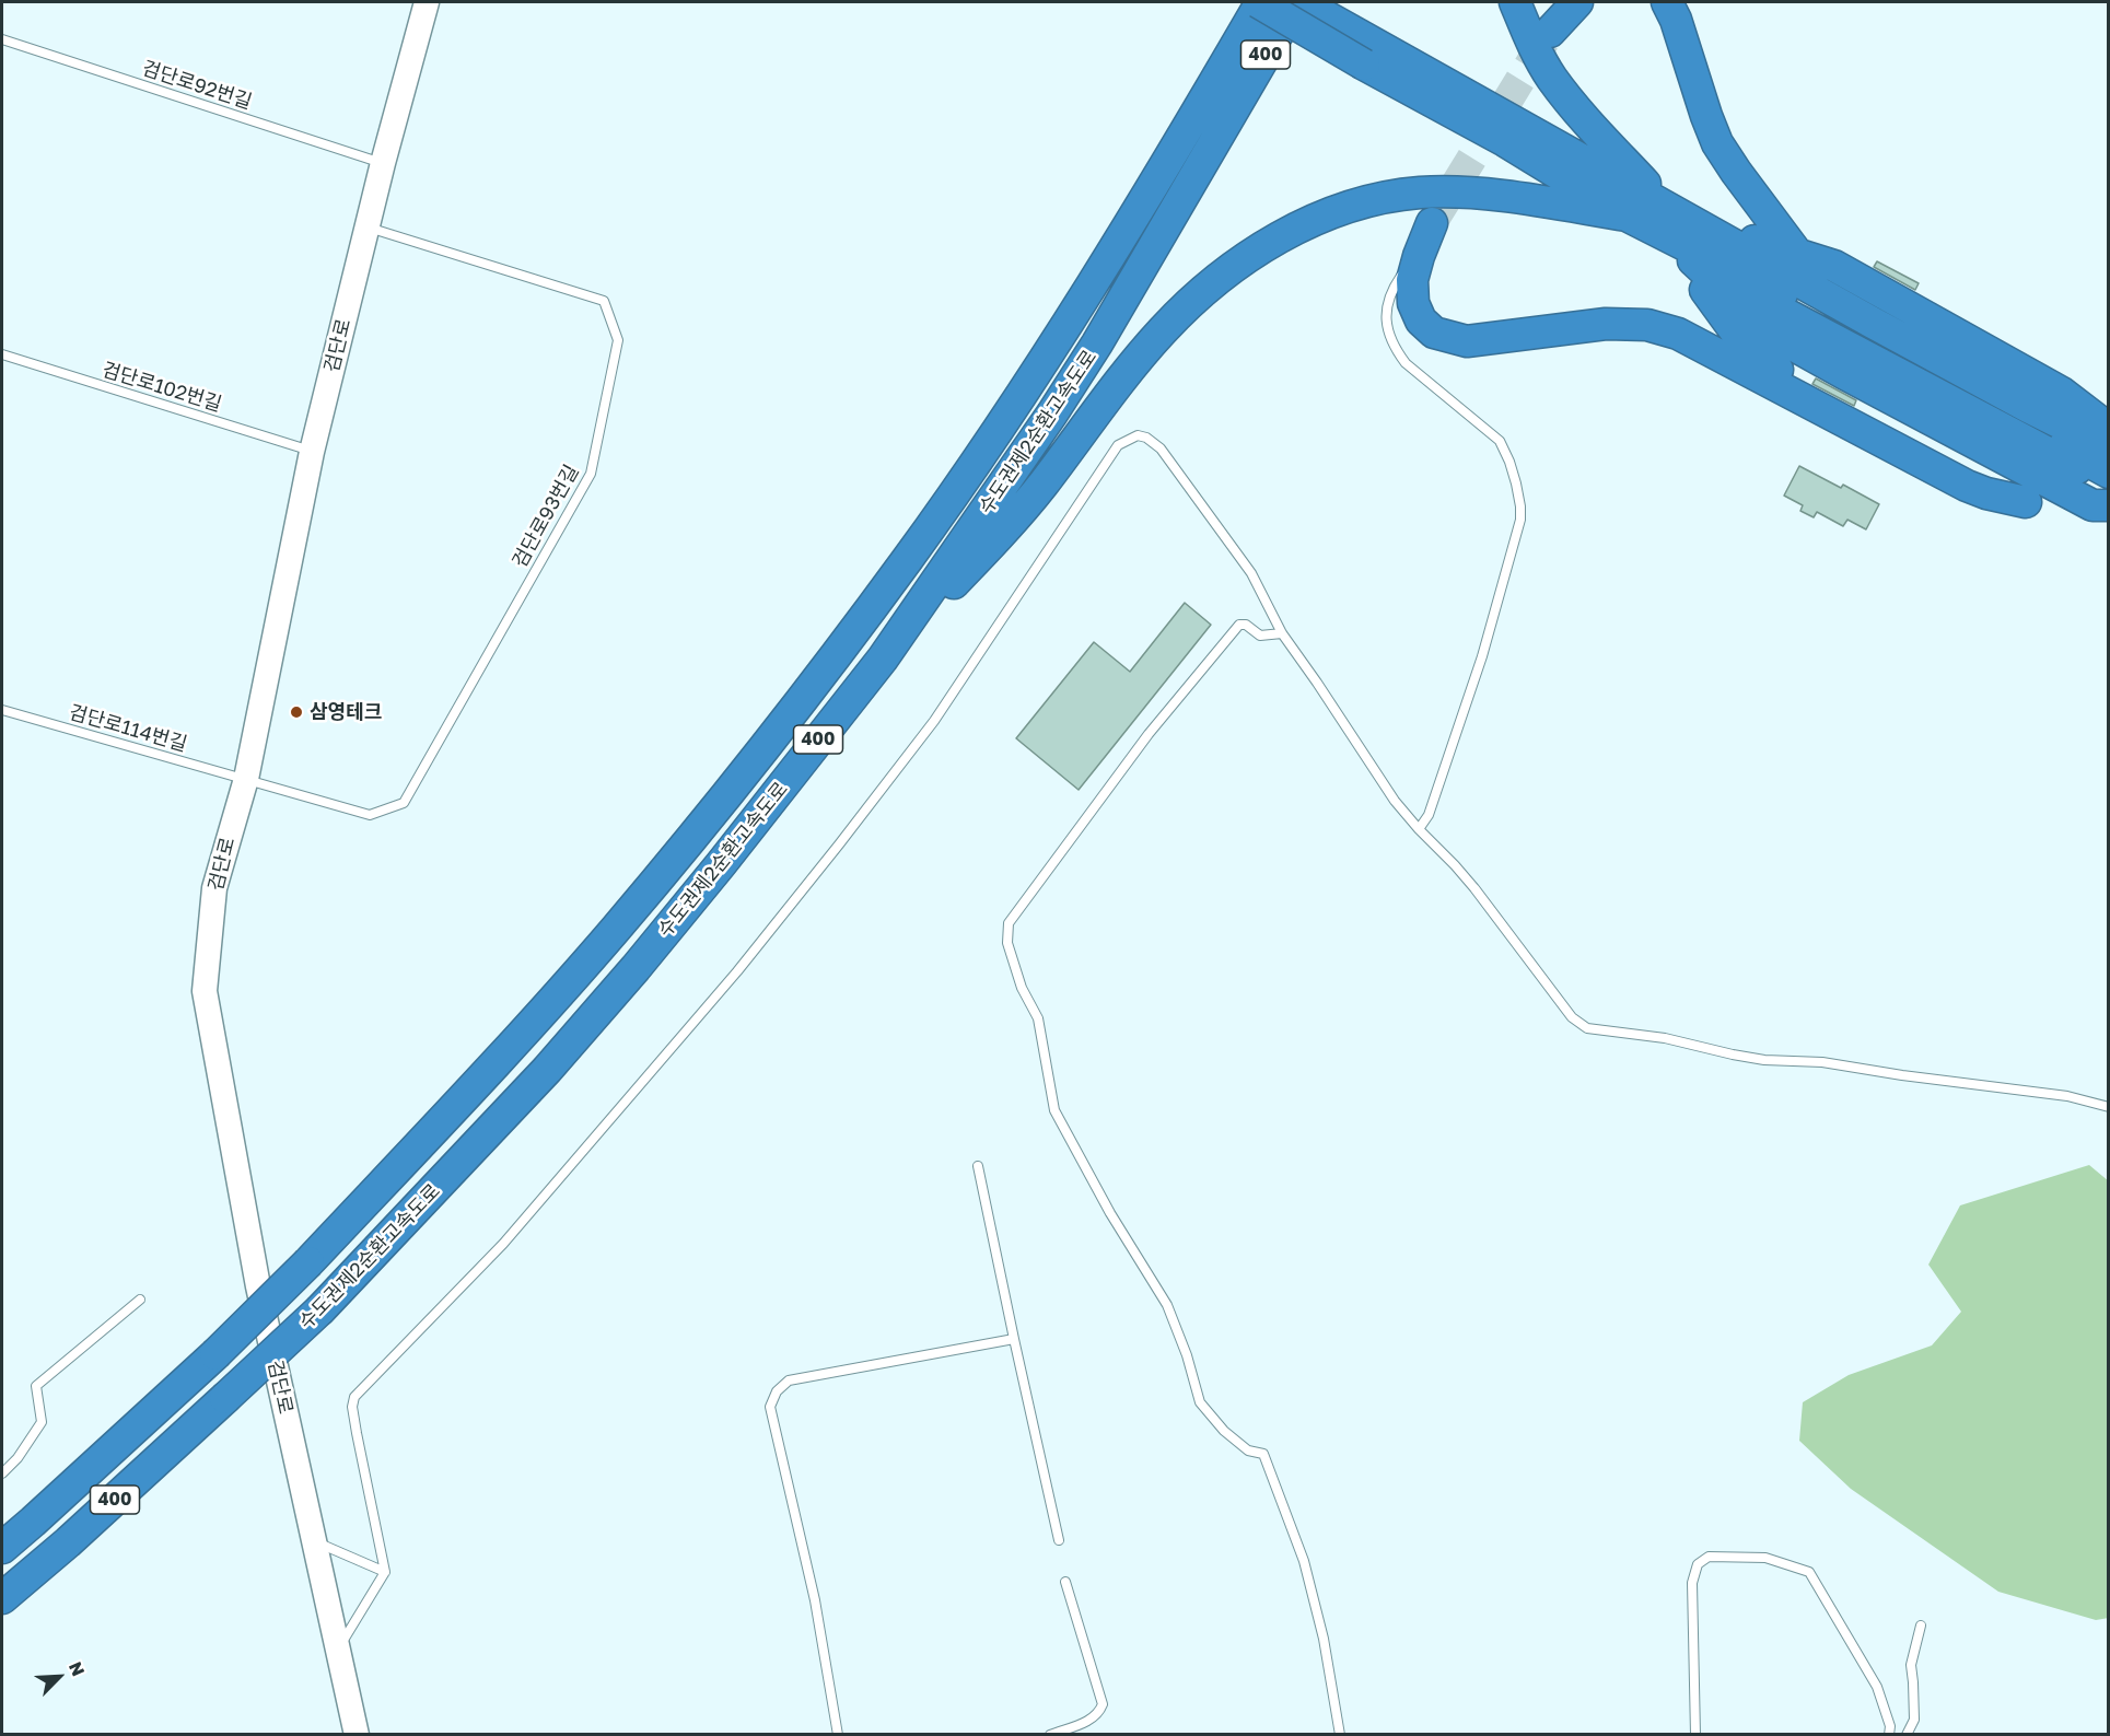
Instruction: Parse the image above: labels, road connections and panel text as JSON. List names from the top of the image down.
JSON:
{
  "streets": {
    "highway": ["400", "수도권제2순환고속도로"],
    "main road": ["검단로"],
    "lane": [
      "검단로92번길",
      "검단로102번길",
      "검단로93번길",
      "검단로114번길"
    ]
  },
  "crossings": [
    ["검단로92번길", "검단로"],
    ["검단로", "검단로102번길"],
    ["검단로", "검단로93번길"],
    ["검단로", "검단로114번길"],
    ["검단로93번길", "검단로114번길"]
  ],
  "places": ["삼영테크"],
  "north": "top right"
}
